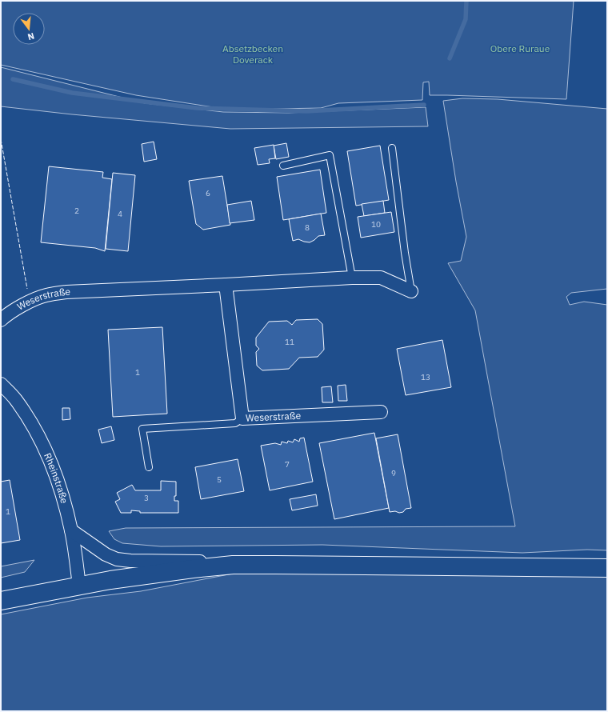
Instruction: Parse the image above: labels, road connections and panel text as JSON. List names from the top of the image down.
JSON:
{
  "streets": {
    "street": ["Weserstraße", "Rheinstraße"]
  },
  "parks": ["Absetzbecken Doverack", "Obere Ruraue"],
  "house_numbers": [
    "6",
    "2",
    "4",
    "10",
    "8",
    "11",
    "1",
    "13",
    "7",
    "9",
    "5",
    "3",
    "1"
  ],
  "north": "bottom"
}
